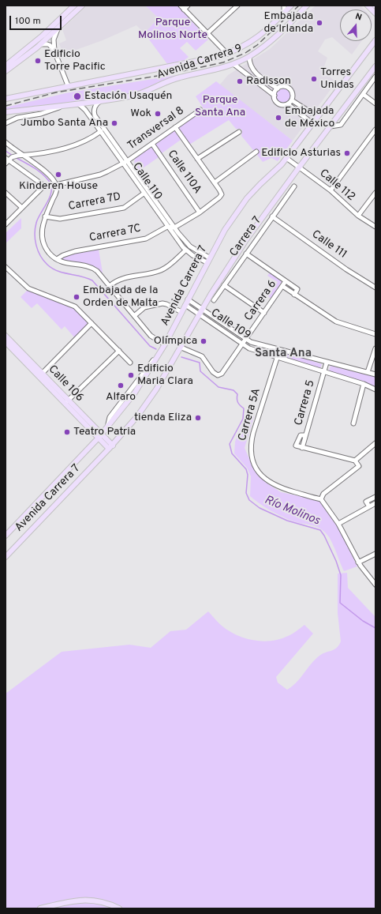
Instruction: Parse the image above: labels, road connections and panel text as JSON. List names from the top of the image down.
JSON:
{
  "streets": {
    "main road": ["Avenida Carrera 9", "Avenida Carrera 7", "Calle 106"],
    "street": [
      "Transversal 8",
      "Calle 110A",
      "Calle 110",
      "Calle 112",
      "Carrera 7D",
      "Carrera 7C",
      "Carrera 7",
      "Calle 111",
      "Carrera 6",
      "Calle 109",
      "Carrera 5",
      "Carrera 5A"
    ]
  },
  "crossings": [
    ["Avenida Carrera 9", "Calle 110"],
    ["Transversal 8", "Calle 110A"],
    ["Transversal 8", "Calle 110"],
    ["Calle 110", "Carrera 7D"],
    ["Calle 110", "Carrera 7C"],
    ["Calle 110", "Avenida Carrera 7"],
    ["Calle 112", "Avenida Carrera 7"],
    ["Carrera 7", "Calle 111"],
    ["Avenida Carrera 7", "Carrera 6"],
    ["Avenida Carrera 7", "Calle 109"],
    ["Avenida Carrera 7", "Calle 106"],
    ["Carrera 6", "Calle 109"],
    ["Calle 109", "Carrera 5"],
    ["Calle 109", "Carrera 5A"]
  ],
  "districts": ["Santa Ana"],
  "water": ["Río Molinos"],
  "parks": ["Parque Molinos Norte", "Parque Santa Ana"],
  "places": [
    "Embajada de Irlanda",
    "Edificio Torre Pacific",
    "Torres Unidas",
    "Radisson",
    "Estación Usaquén",
    "Wok",
    "Embajada de México",
    "Jumbo Santa Ana",
    "Edificio Asturias",
    "Kinderen House",
    "Embajada de la Orden de Malta",
    "Olímpica",
    "Edificio Maria Clara",
    "Alfaro",
    "tienda Eliza",
    "Teatro Patria"
  ],
  "scale_bar": "100 m",
  "north": "top"
}
